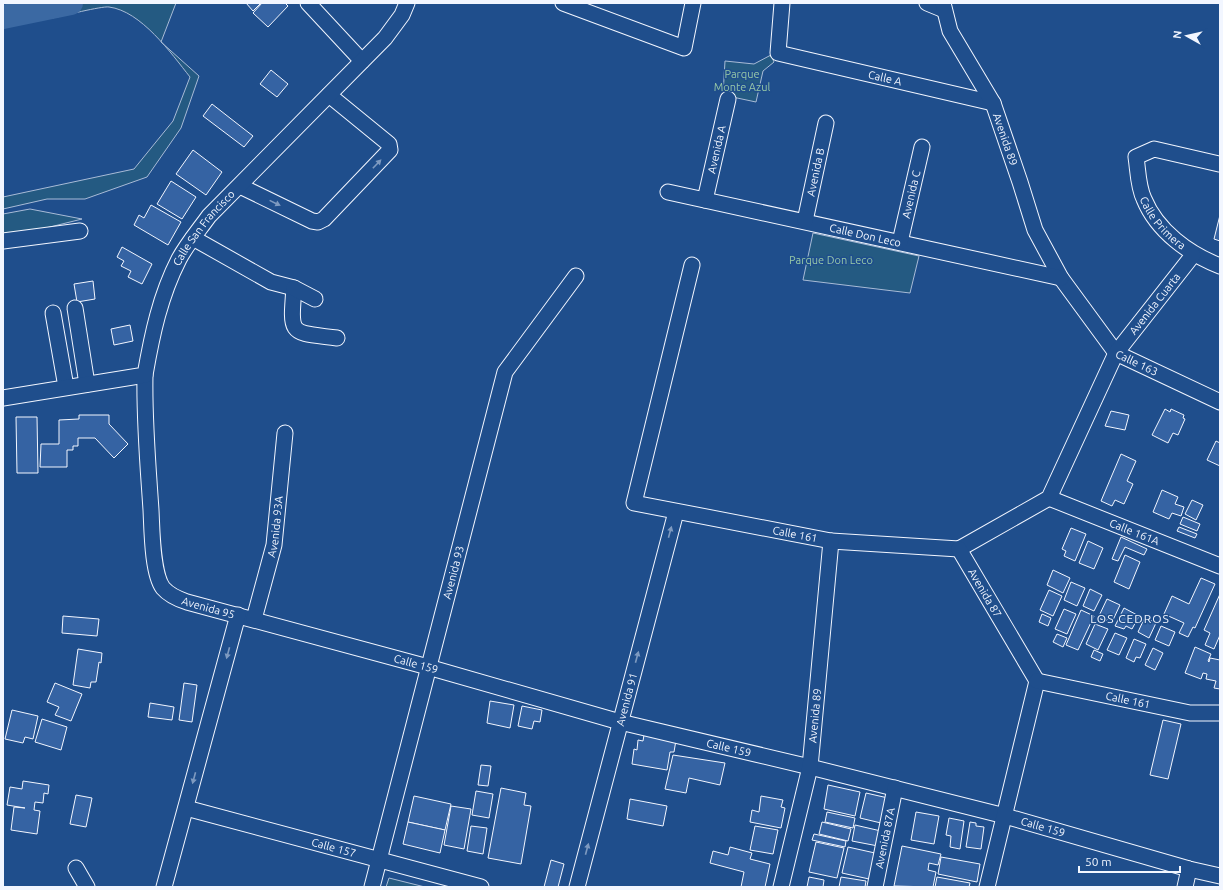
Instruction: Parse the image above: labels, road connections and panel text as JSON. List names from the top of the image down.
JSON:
{
  "streets": {
    "street": [
      "Calle A",
      "Avenida 89",
      "Avenida A",
      "Avenida B",
      "Avenida C",
      "Calle Primera",
      "Calle San Francisco",
      "Calle Don Leco",
      "Avenida Cuarta",
      "Calle 163",
      "Avenida 93A",
      "Calle 161A",
      "Calle 161",
      "Avenida 93",
      "Avenida 87",
      "Avenida 95",
      "Calle 159",
      "Avenida 91",
      "Avenida 87A",
      "Calle 157"
    ]
  },
  "crossings": [
    ["Calle A", "Avenida 89"],
    ["Avenida 89", "Calle Don Leco"],
    ["Avenida 89", "Calle 163"],
    ["Avenida 89", "Calle 161"],
    ["Avenida 89", "Calle 159"],
    ["Avenida A", "Calle Don Leco"],
    ["Avenida B", "Calle Don Leco"],
    ["Avenida C", "Calle Don Leco"],
    ["Calle Primera", "Avenida Cuarta"],
    ["Calle San Francisco", "Avenida 95"],
    ["Calle Don Leco", "Calle 163"],
    ["Avenida Cuarta", "Calle 163"],
    ["Avenida 93A", "Calle 159"],
    ["Calle 161", "Avenida 87"],
    ["Calle 161", "Avenida 91"],
    ["Avenida 93", "Calle 159"],
    ["Avenida 93", "Calle 157"],
    ["Avenida 95", "Calle 159"],
    ["Avenida 95", "Calle 157"],
    ["Calle 159", "Avenida 91"],
    ["Calle 159", "Avenida 87A"]
  ],
  "one_way": ["Avenida 91"],
  "districts": ["LOS CEDROS"],
  "parks": ["Parque Monte Azul", "Parque Don Leco"],
  "scale_bar": "50 m",
  "north": "left"
}
